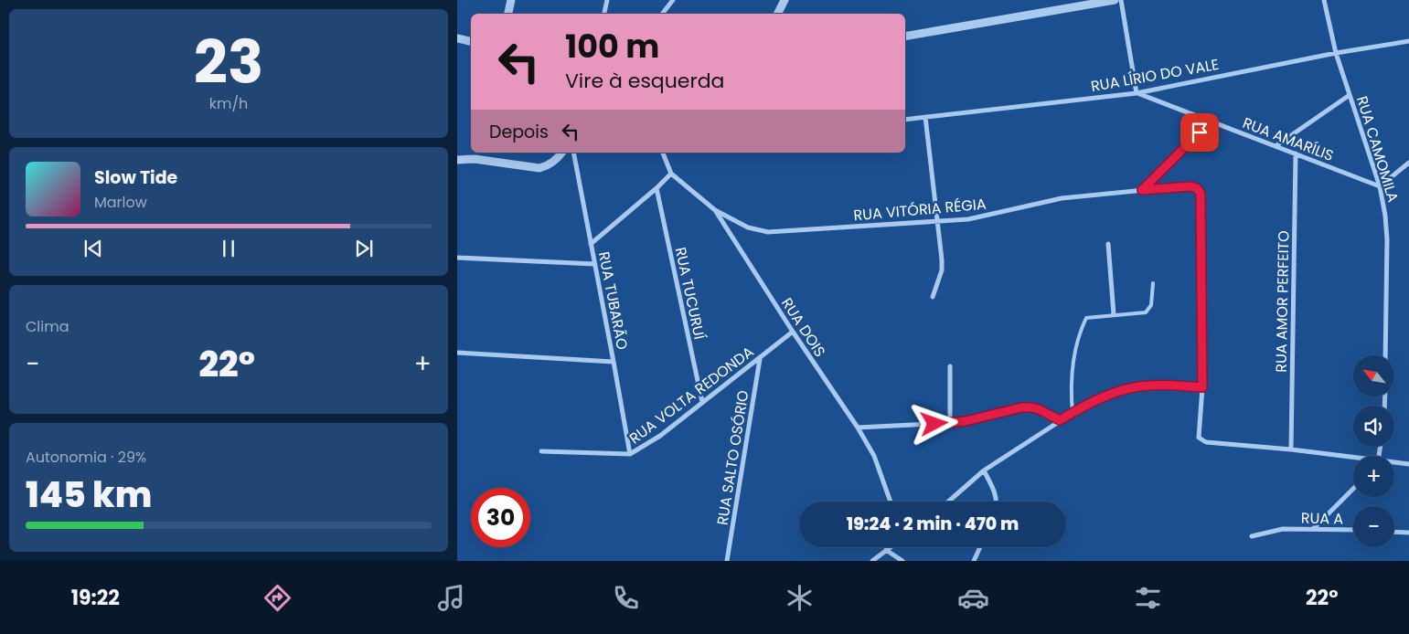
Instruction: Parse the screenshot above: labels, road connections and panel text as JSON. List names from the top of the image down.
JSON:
{
  "streets": {
    "street": [
      "RUA LÍRIO DO VALE",
      "RUA AMARÍLIS",
      "RUA CAMOMILA",
      "RUA VITÓRIA RÉGIA",
      "RUA TUCURUÍ",
      "RUA TUBARÃO",
      "RUA AMOR PERFEITO",
      "RUA DOIS",
      "RUA VOLTA REDONDA",
      "RUA SALTO OSÓRIO",
      "RUA A"
    ]
  },
  "crossings": [
    ["RUA LÍRIO DO VALE", "RUA AMARÍLIS"],
    ["RUA LÍRIO DO VALE", "RUA CAMOMILA"],
    ["RUA AMARÍLIS", "RUA CAMOMILA"],
    ["RUA AMARÍLIS", "RUA AMOR PERFEITO"],
    ["RUA VITÓRIA RÉGIA", "RUA DOIS"],
    ["RUA TUCURUÍ", "RUA VOLTA REDONDA"],
    ["RUA TUBARÃO", "RUA VOLTA REDONDA"],
    ["RUA DOIS", "RUA VOLTA REDONDA"],
    ["RUA VOLTA REDONDA", "RUA SALTO OSÓRIO"]
  ],
  "north": "top left",
  "page": {
    "tile": [
      ["23", "km/h"],
      "Clima",
      ["Autonomia · 29%", "145 km"]
    ],
    "turn": ["100 m", "Vire à esquerda"],
    "then": "Depois",
    "song": ["Slow Tide", "Marlow"],
    "heat": ["−", "22°", "+"],
    "map_buttons": ["+", "−"],
    "limit": "30",
    "trip": "19:24 · 2 min · 470 m",
    "tabs": ["19:22", "22°"]
  }
}
